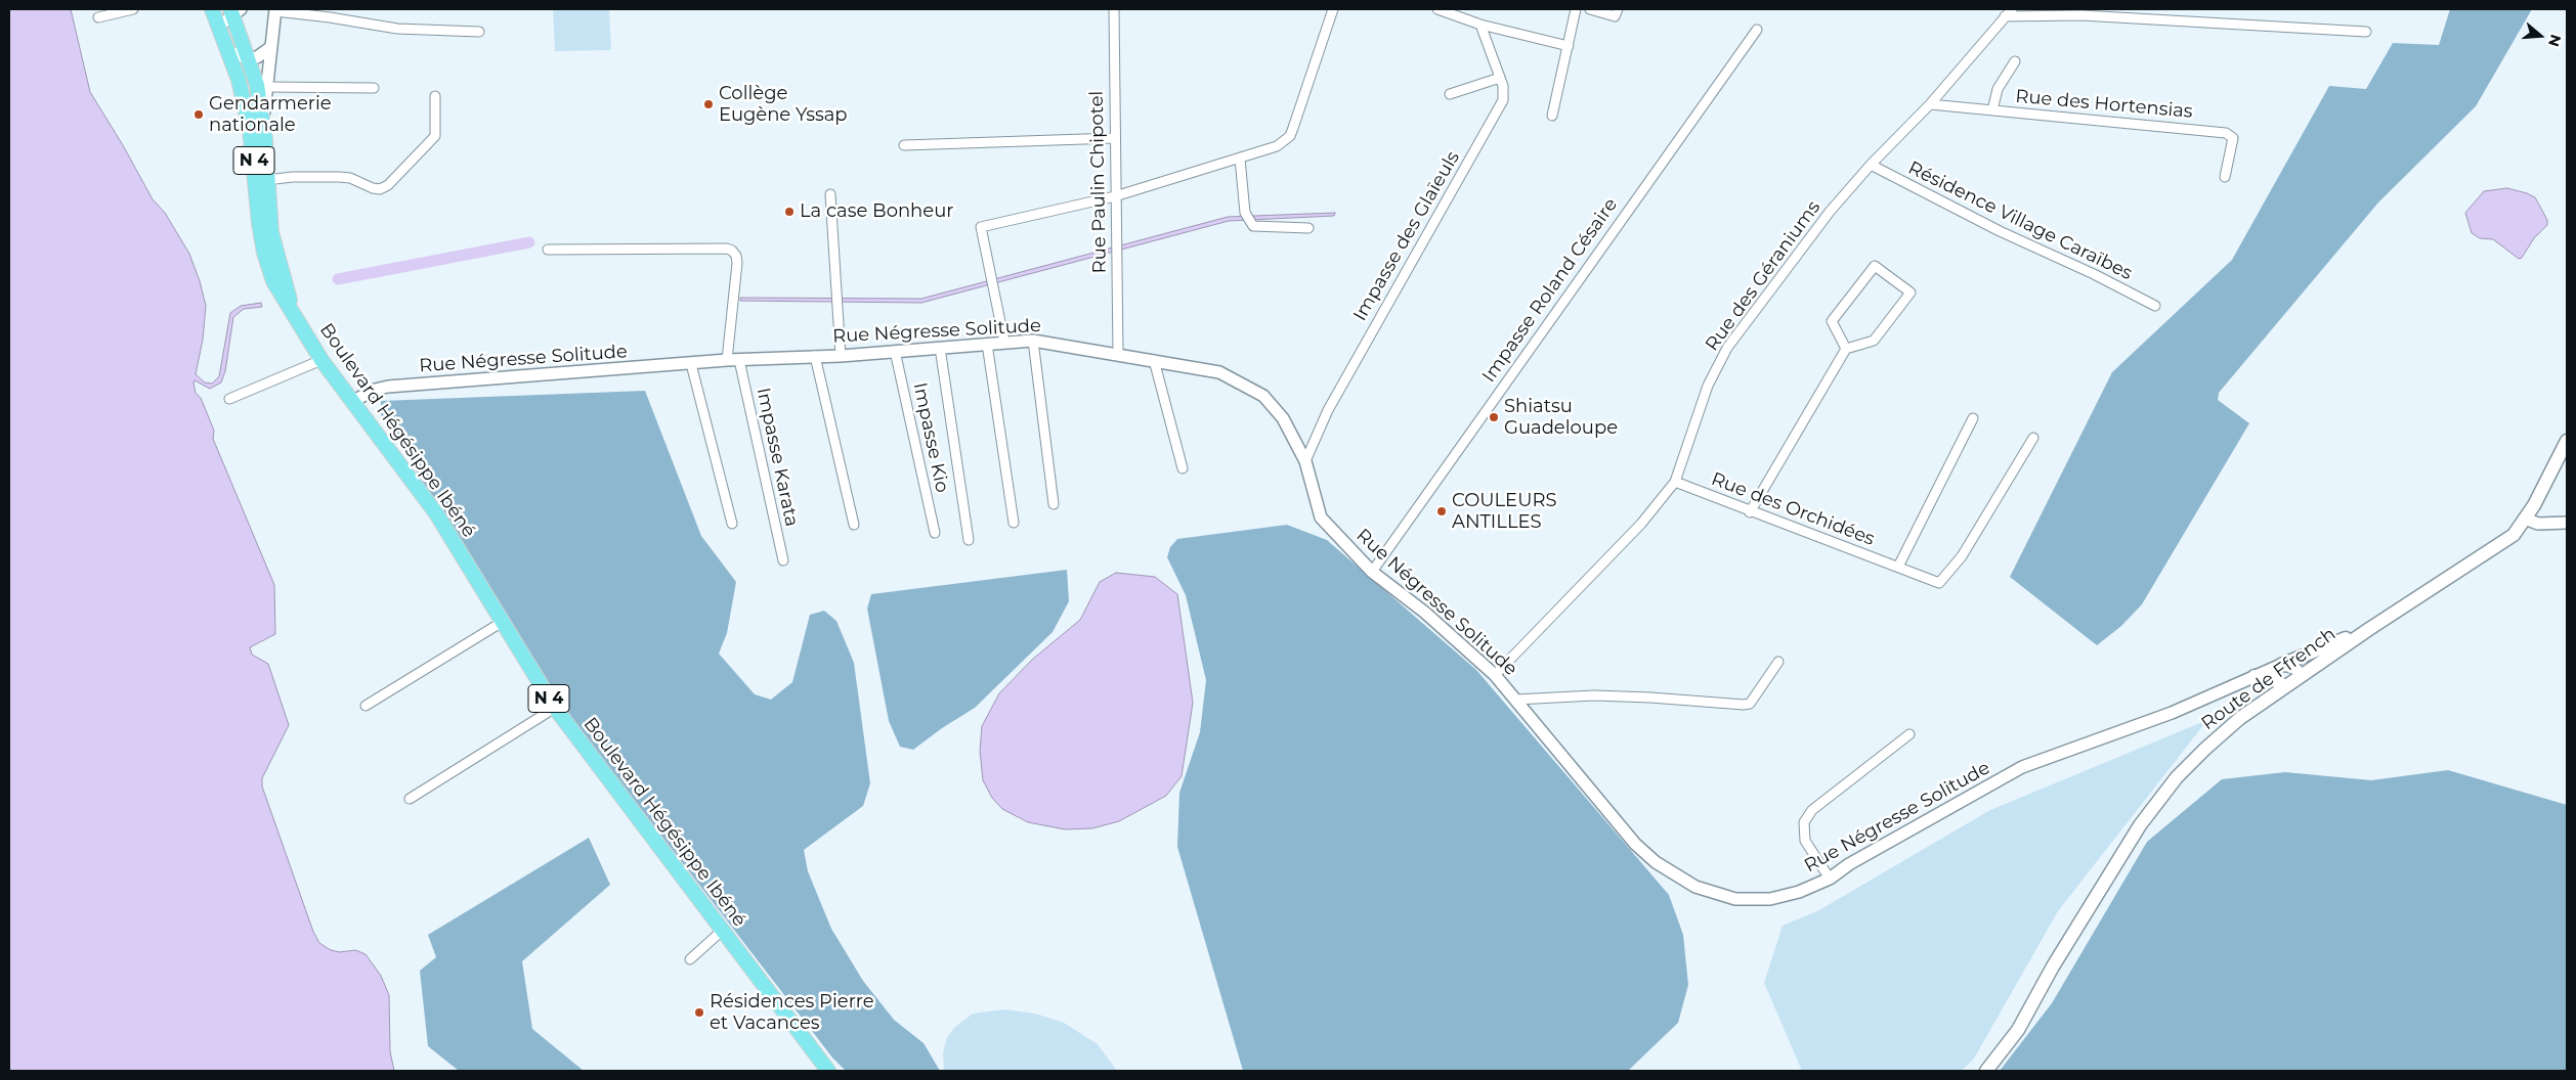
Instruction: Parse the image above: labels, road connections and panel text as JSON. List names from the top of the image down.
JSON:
{
  "streets": {
    "main road": ["N 4", "Boulevard Hégésippe Ibéné", "Route de Ffrench"],
    "street": [
      "Rue des Hortensias",
      "Rue Paulin Chipotel",
      "Résidence Village Caraïbes",
      "Impasse des Glaïeuls",
      "Rue des Géraniums",
      "Impasse Roland Césaire",
      "Rue Négresse Solitude",
      "Impasse Kio",
      "Impasse Karata",
      "Rue des Orchidées"
    ]
  },
  "crossings": [
    ["Rue des Hortensias", "Rue des Géraniums"],
    ["Rue Paulin Chipotel", "Rue Négresse Solitude"],
    ["Résidence Village Caraïbes", "Rue des Géraniums"],
    ["Impasse des Glaïeuls", "Rue Négresse Solitude"],
    ["Rue des Géraniums", "Rue Négresse Solitude"],
    ["Rue des Géraniums", "Rue des Orchidées"],
    ["Impasse Roland Césaire", "Rue Négresse Solitude"],
    ["Rue Négresse Solitude", "Boulevard Hégésippe Ibéné"],
    ["Rue Négresse Solitude", "Impasse Kio"],
    ["Rue Négresse Solitude", "Impasse Karata"]
  ],
  "places": [
    "Collège Eugène Yssap",
    "Gendarmerie nationale",
    "La case Bonheur",
    "Shiatsu Guadeloupe",
    "COULEURS ANTILLES",
    "Résidences Pierre et Vacances"
  ],
  "north": "right"
}
